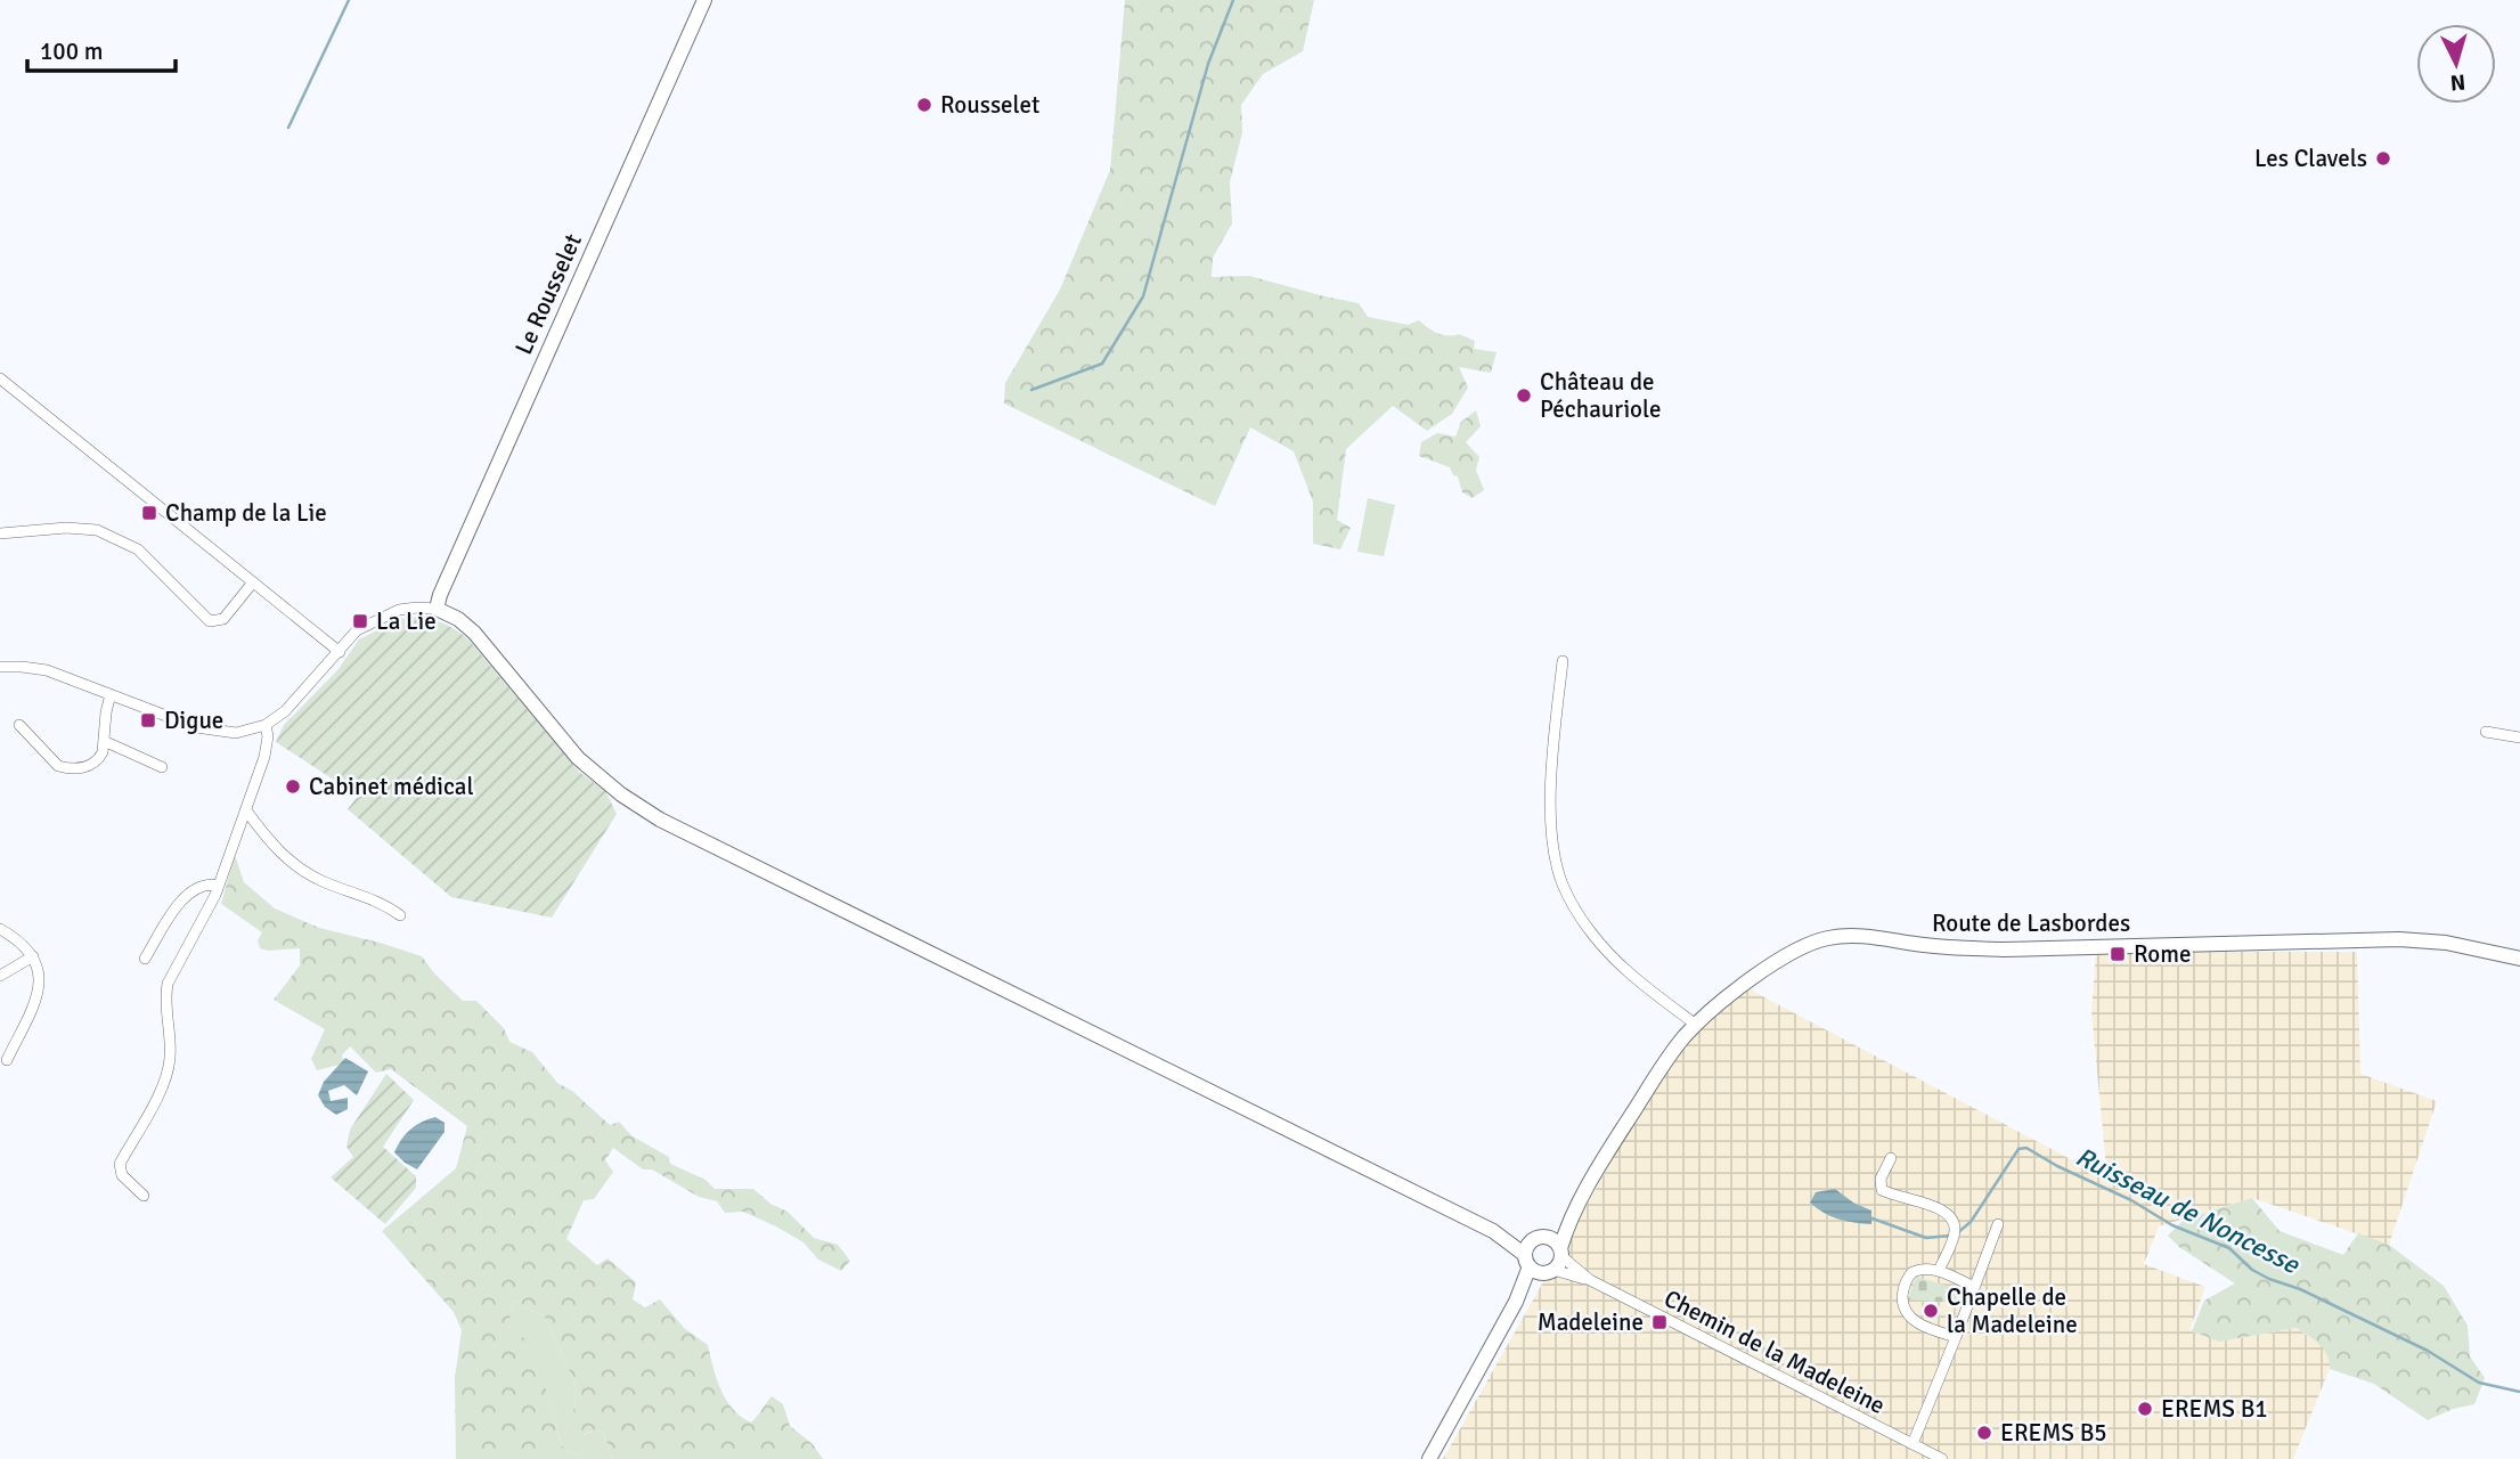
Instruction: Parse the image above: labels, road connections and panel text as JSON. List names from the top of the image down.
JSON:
{
  "streets": {
    "street": ["Le Rousselet", "Route de Lasbordes", "Chemin de la Madeleine"]
  },
  "crossings": [
    ["Route de Lasbordes", "Chemin de la Madeleine"]
  ],
  "water": ["Ruisseau de Noncesse"],
  "places": {
    "other": [
      "Rousselet",
      "Les Clavels",
      "Château de Péchauriole",
      "Cabinet médical",
      "Chapelle de la Madeleine",
      "EREMS B1",
      "EREMS B5"
    ],
    "transit": [
      "Champ de la Lie",
      "La Lie",
      "Digue",
      "Rome",
      "Madeleine"
    ]
  },
  "scale_bar": "100 m",
  "north": "bottom"
}
